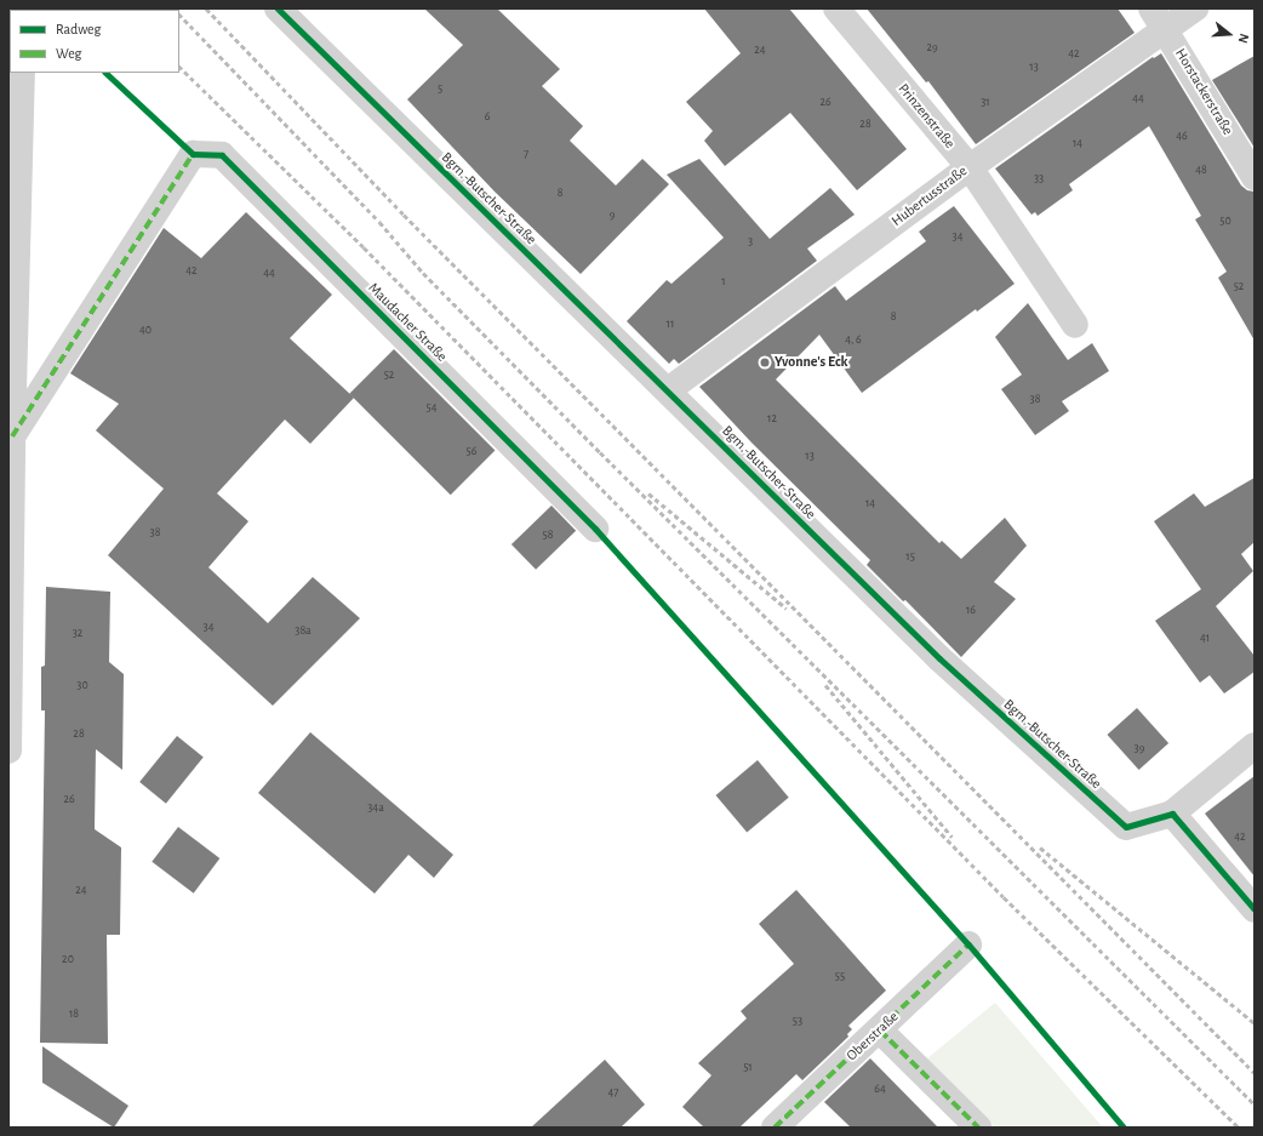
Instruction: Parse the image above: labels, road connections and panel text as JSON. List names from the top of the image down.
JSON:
{
  "streets": {
    "street": [
      "Horstackerstraße",
      "Prinzenstraße",
      "Hubertusstraße",
      "Bgm.-Butscher-Straße",
      "Maudacher Straße",
      "Oberstraße"
    ]
  },
  "crossings": [
    ["Horstackerstraße", "Hubertusstraße"],
    ["Prinzenstraße", "Hubertusstraße"],
    ["Hubertusstraße", "Bgm.-Butscher-Straße"]
  ],
  "places": ["Yvonne's Eck"],
  "house_numbers": [
    "29",
    "24",
    "42",
    "13",
    "5",
    "44",
    "26",
    "31",
    "6",
    "28",
    "46",
    "14",
    "7",
    "48",
    "33",
    "8",
    "9",
    "50",
    "34",
    "3",
    "42",
    "44",
    "1",
    "52",
    "8",
    "11",
    "40",
    "4, 6",
    "52",
    "38",
    "54",
    "12",
    "56",
    "13",
    "14",
    "38",
    "58",
    "15",
    "16",
    "34",
    "38a",
    "32",
    "41",
    "30",
    "28",
    "39",
    "26",
    "34a",
    "42",
    "24",
    "20",
    "55",
    "18",
    "53",
    "51",
    "64",
    "47"
  ],
  "legend": ["Radweg", "Weg"],
  "north": "right"
}
